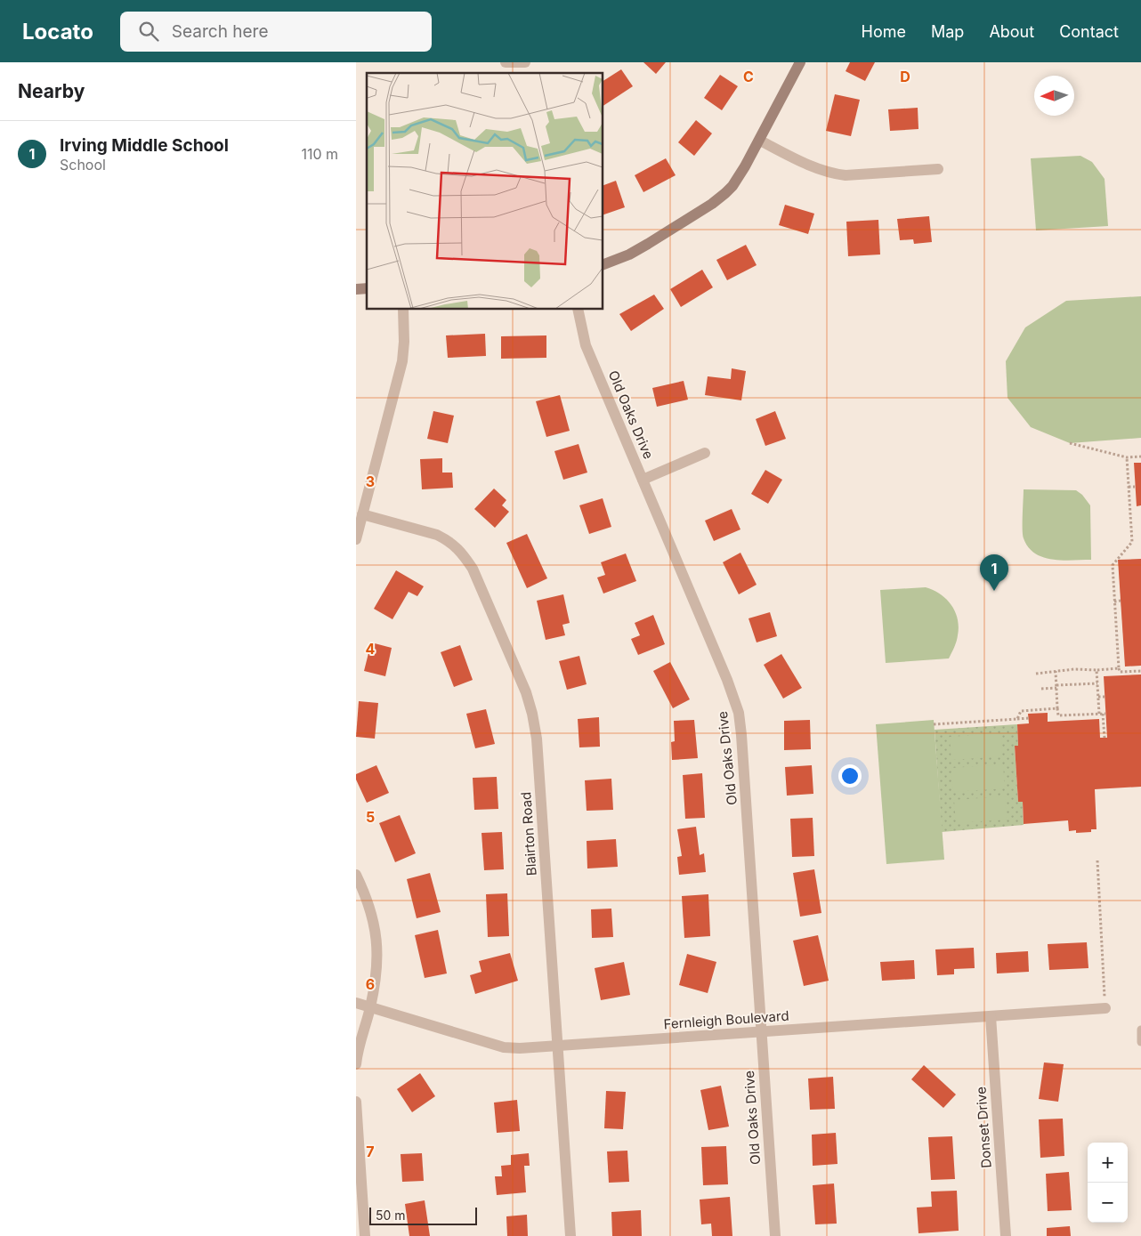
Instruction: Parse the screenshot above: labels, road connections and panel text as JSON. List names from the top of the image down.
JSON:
{
  "streets": {
    "street": [
      "Old Oaks Drive",
      "Blairton Road",
      "Fernleigh Boulevard",
      "Donset Drive"
    ]
  },
  "crossings": [
    ["Old Oaks Drive", "Fernleigh Boulevard"],
    ["Blairton Road", "Fernleigh Boulevard"],
    ["Fernleigh Boulevard", "Donset Drive"]
  ],
  "scale_bar": "50 m",
  "north": "left",
  "page": {
    "header": "Locato",
    "search": "Search here",
    "nav": [
      "Home",
      "Map",
      "About",
      "Contact"
    ],
    "heading": "Nearby",
    "list": [
      {
        "mark": "1",
        "name": "Irving Middle School",
        "note": "School",
        "value": "110 m"
      }
    ],
    "pins": "1",
    "map_buttons": ["+", "−"],
    "scale": "50 m"
  },
  "grid": {
    "columns": ["C", "D"],
    "rows": [
      "3",
      "4",
      "5",
      "6",
      "7"
    ]
  }
}
